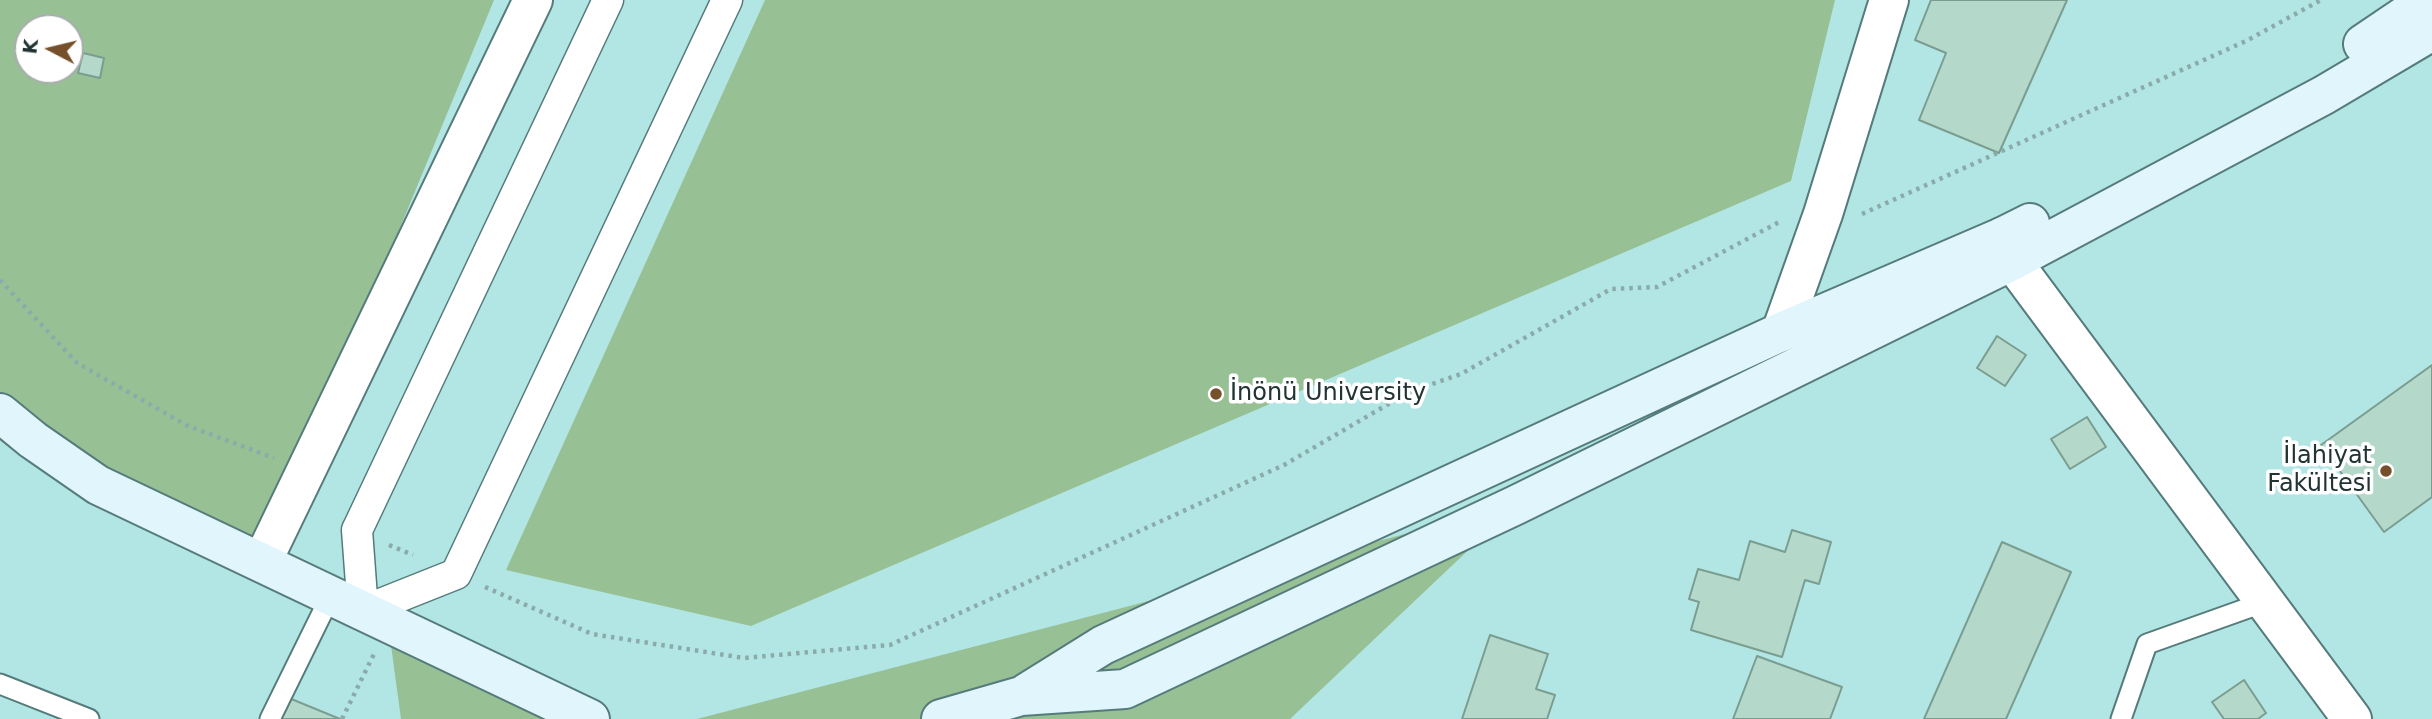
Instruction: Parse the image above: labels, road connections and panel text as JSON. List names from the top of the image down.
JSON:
{
  "places": ["İnönü University", "İlahiyat Fakültesi"],
  "north": "left"
}
